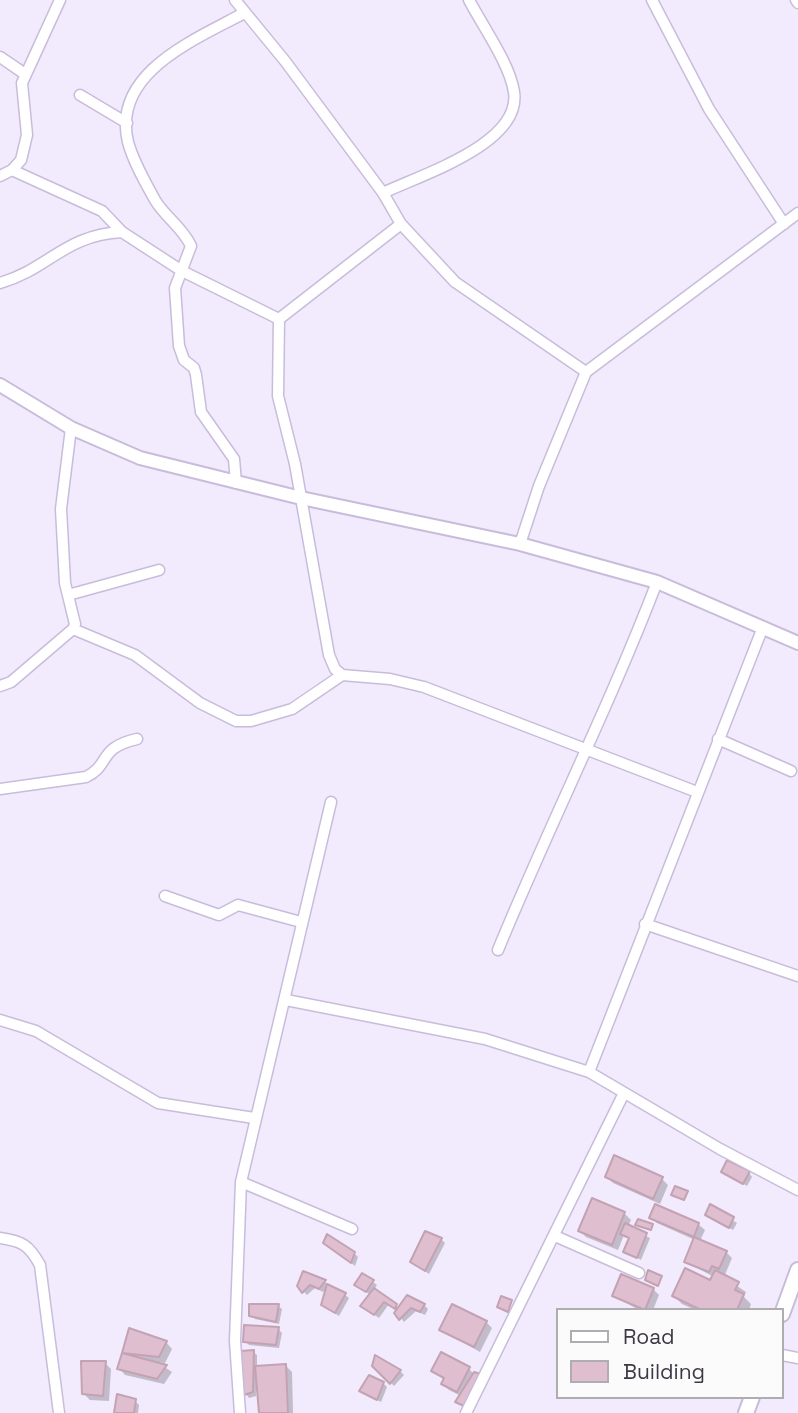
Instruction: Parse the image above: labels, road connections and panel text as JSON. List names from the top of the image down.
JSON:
{
  "legend": ["Road", "Building"]
}
